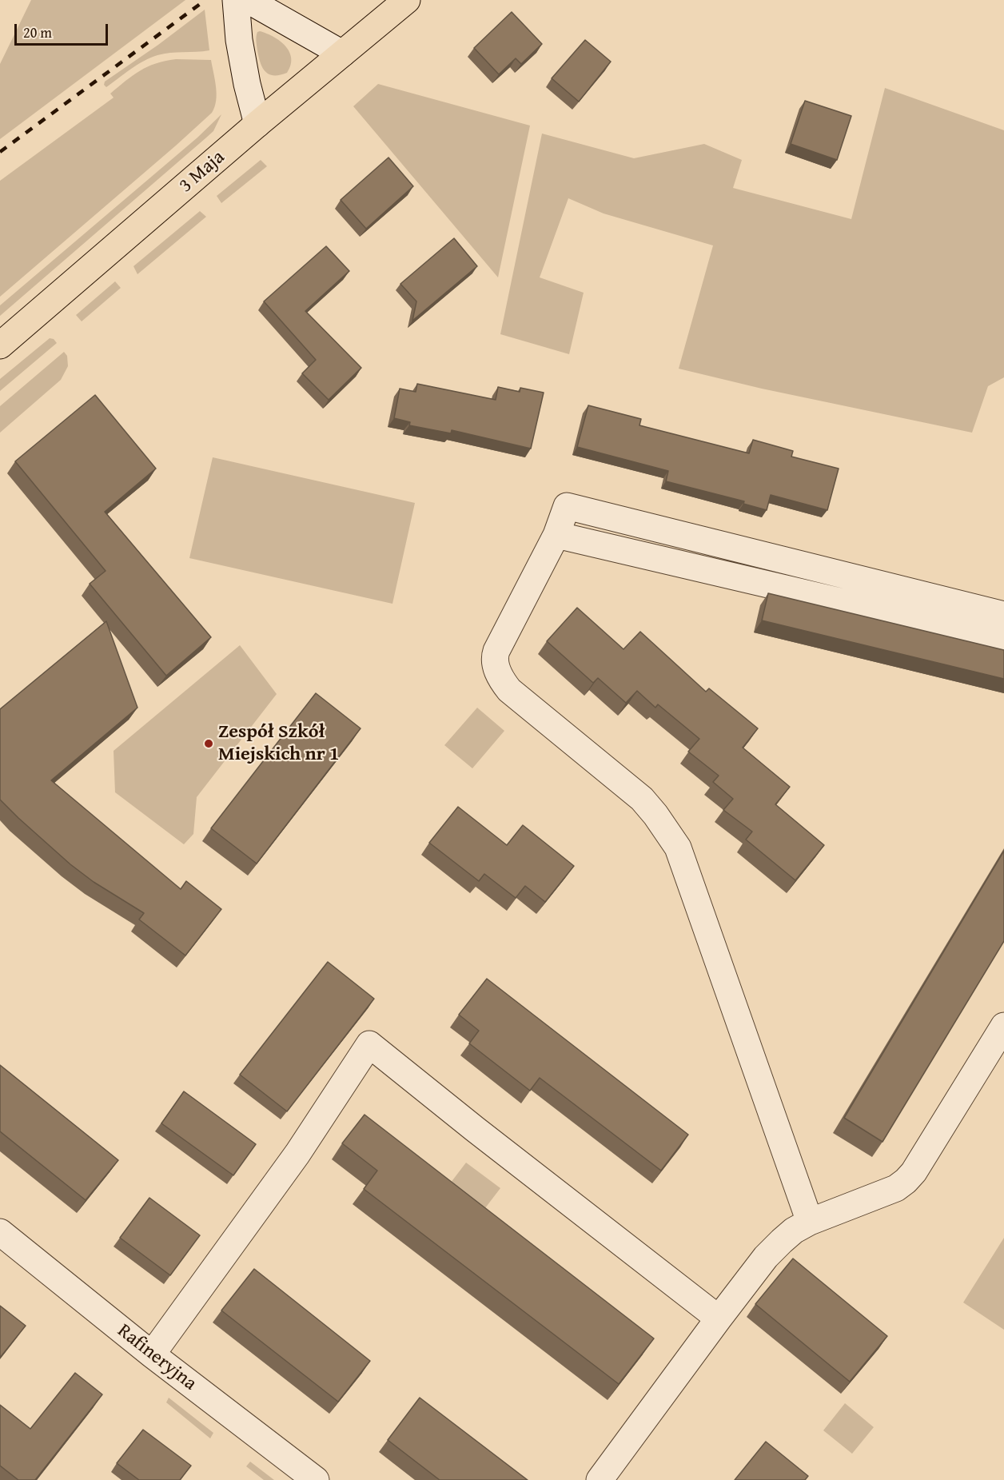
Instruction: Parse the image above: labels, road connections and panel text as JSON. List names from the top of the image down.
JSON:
{
  "streets": {
    "main road": ["3 Maja"],
    "street": ["Rafineryjna"]
  },
  "places": ["Zespół Szkół Miejskich nr 1"],
  "scale_bar": "20 m"
}
